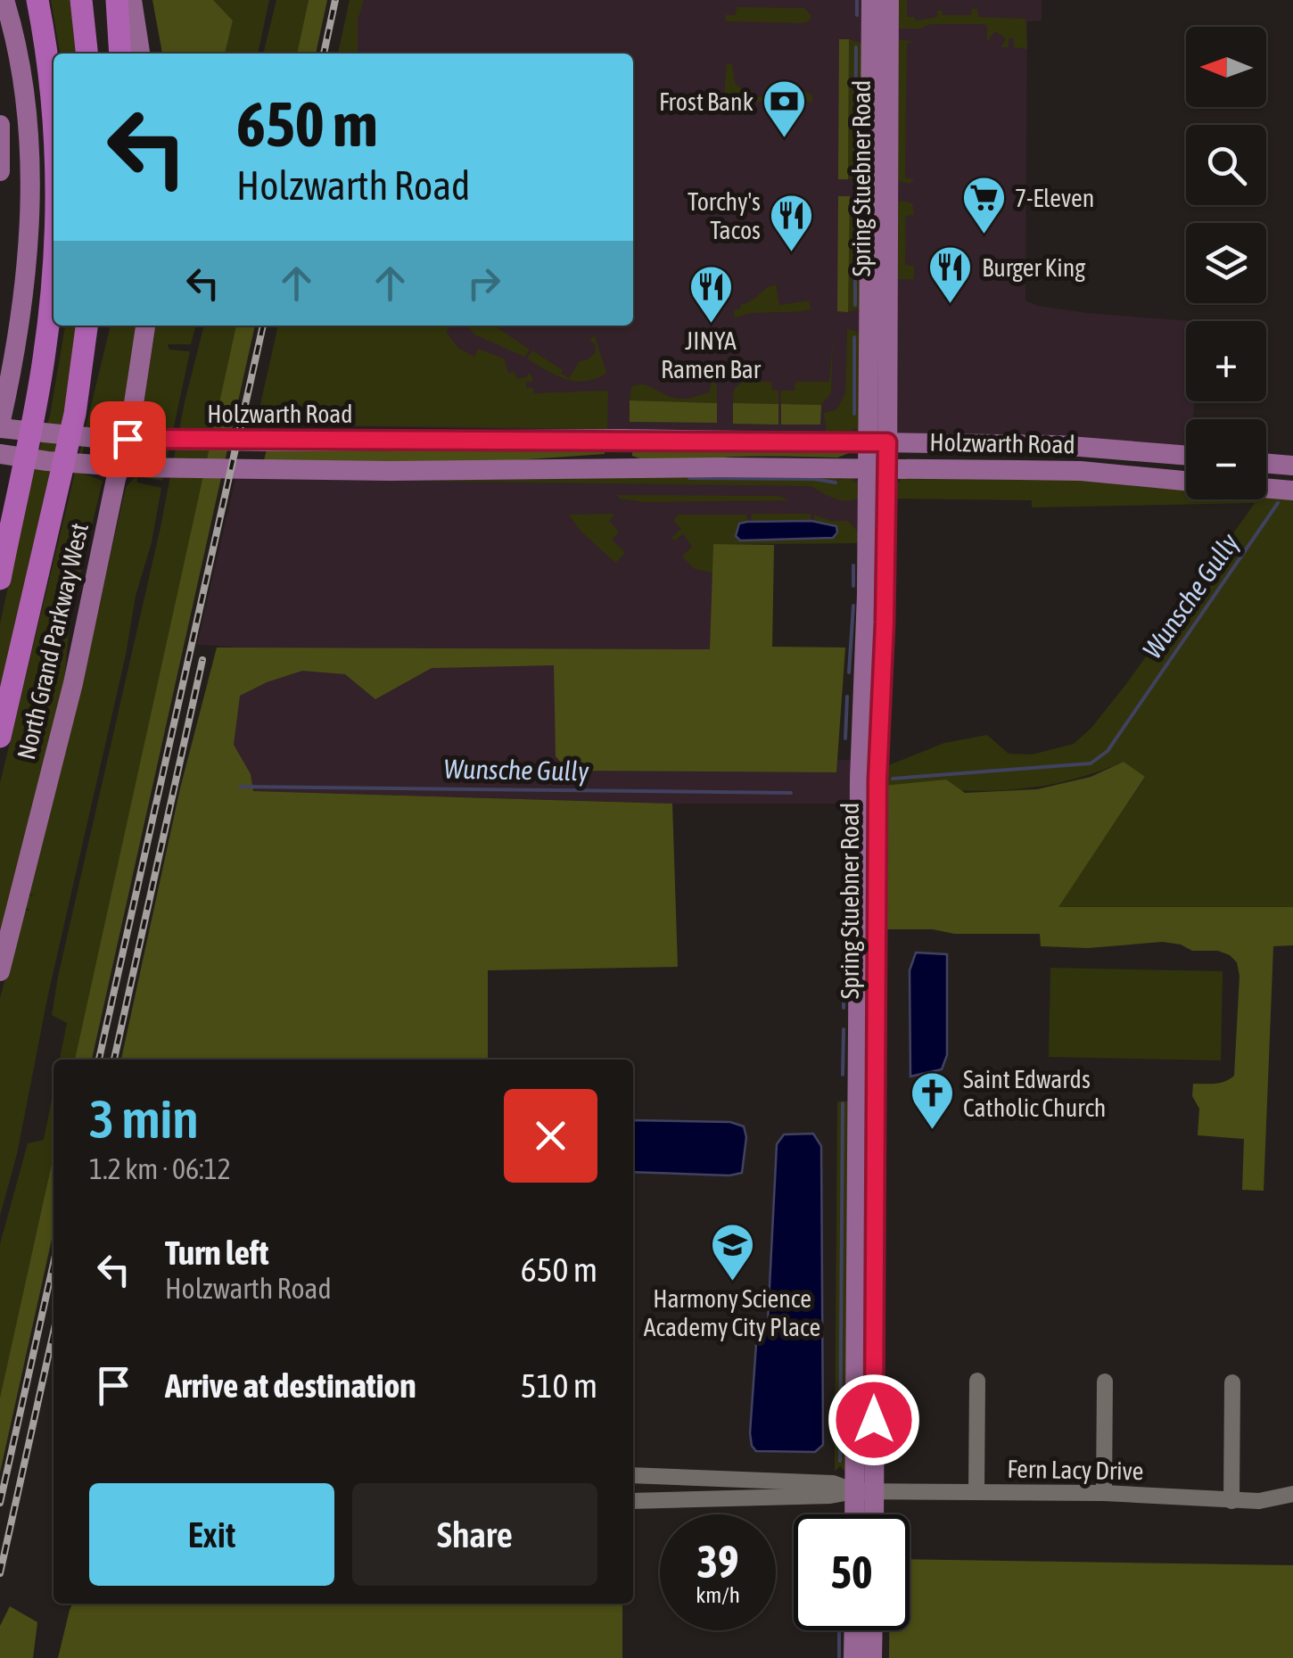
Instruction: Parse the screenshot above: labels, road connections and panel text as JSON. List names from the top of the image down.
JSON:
{
  "streets": {
    "highway": ["North Grand Parkway West"],
    "main road": ["Spring Stuebner Road", "Holzwarth Road"],
    "street": ["Fern Lacy Drive"]
  },
  "crossings": [
    ["Spring Stuebner Road", "Holzwarth Road"],
    ["Spring Stuebner Road", "Fern Lacy Drive"],
    ["Holzwarth Road", "North Grand Parkway West"]
  ],
  "water": ["Wunsche Gully"],
  "places": {
    "bank": ["Frost Bank"],
    "supermarket": ["7-Eleven"],
    "restaurant": ["Torchy's Tacos", "Burger King", "JINYA Ramen Bar"],
    "church": ["Saint Edwards Catholic Church"],
    "school or university": ["Harmony Science Academy City Place"]
  },
  "north": "left",
  "page": {
    "map_buttons": ["+", "−"],
    "turn": ["650 m", "Holzwarth Road"],
    "heading": ["3 min", "1.2 km · 06:12"],
    "list": [
      {
        "name": "Turn left",
        "note": "Holzwarth Road",
        "value": "650 m"
      },
      {
        "name": "Arrive at destination",
        "value": "510 m"
      }
    ],
    "buttons": ["Exit", "Share"],
    "speed": "39 km/h",
    "limit": "50"
  }
}
